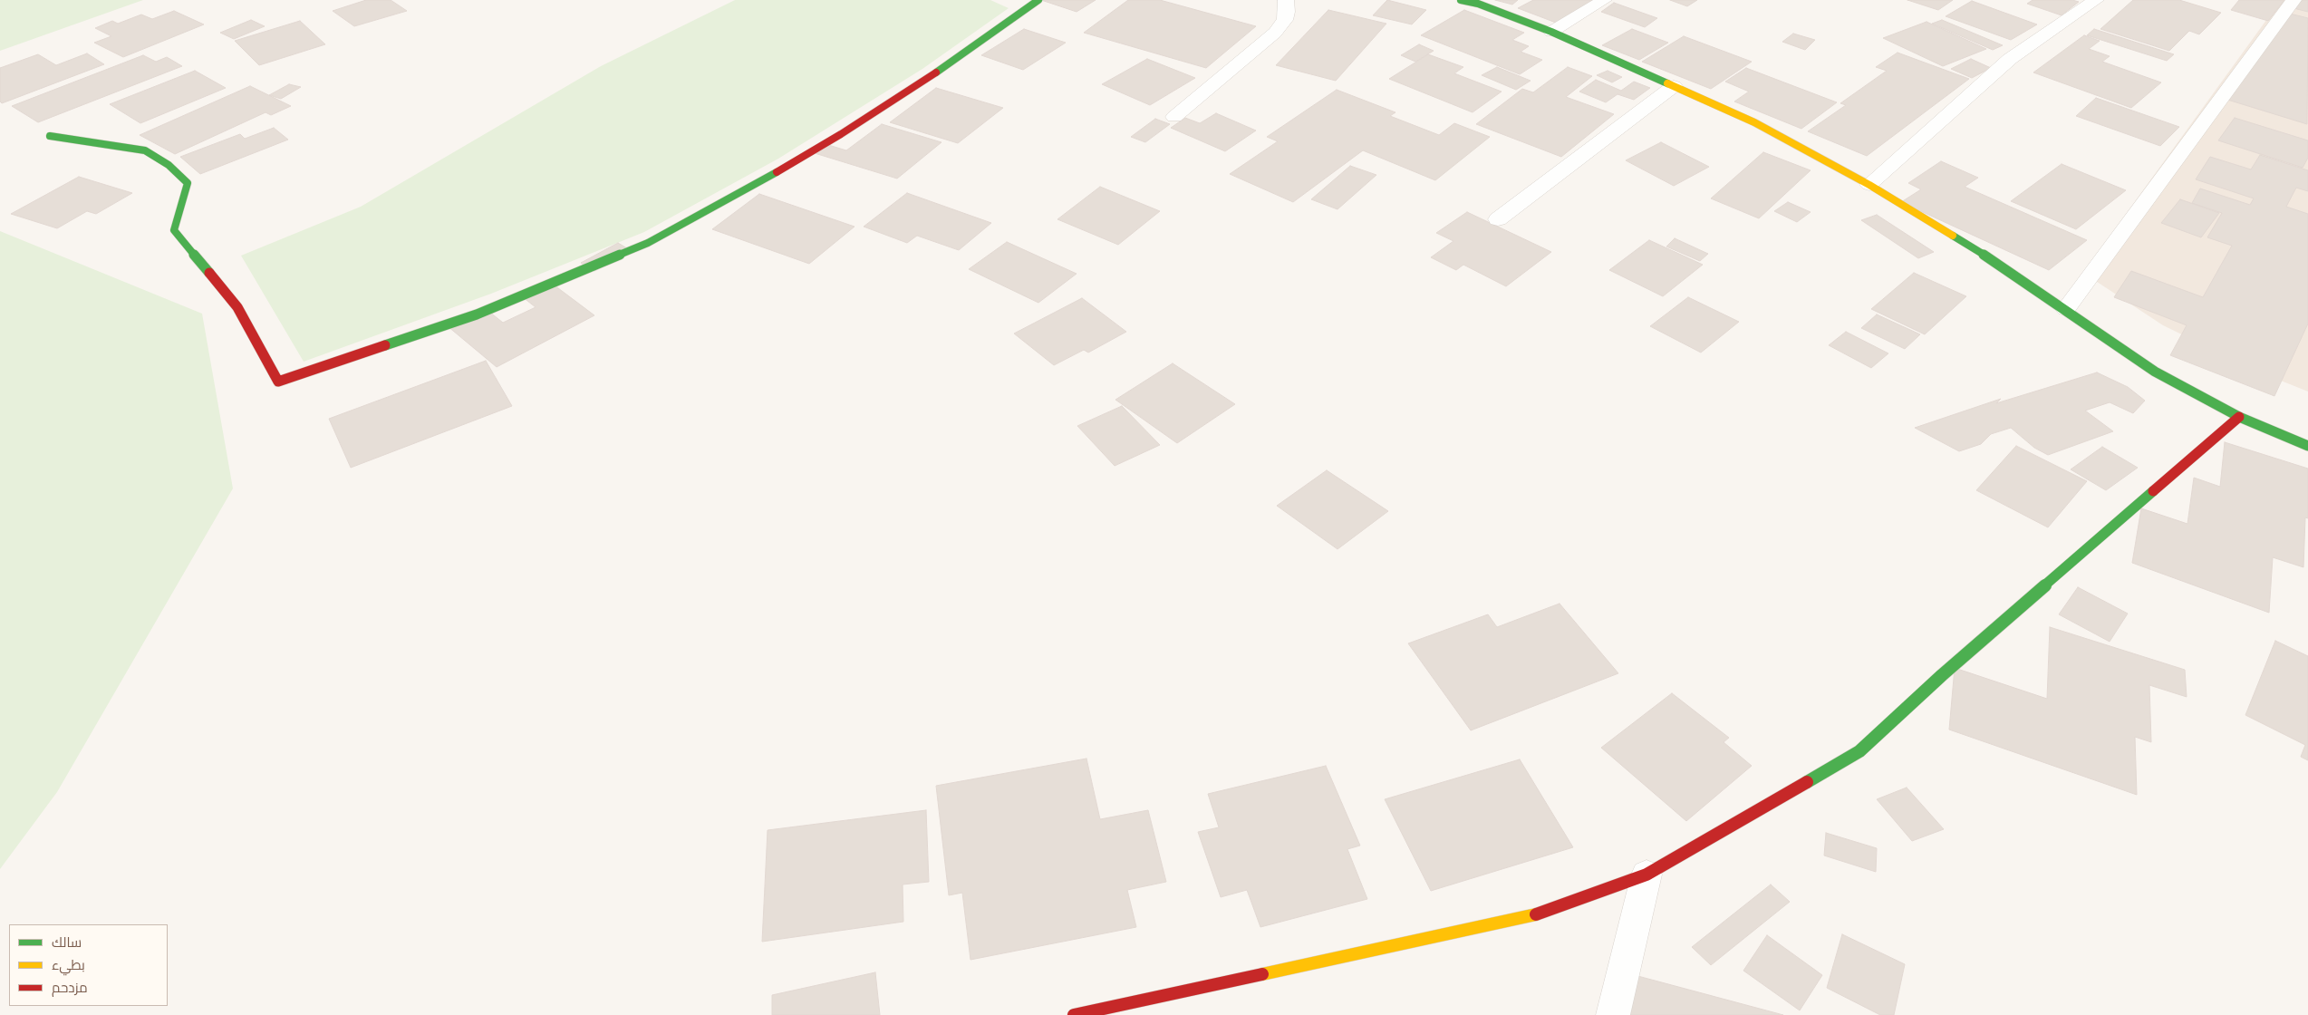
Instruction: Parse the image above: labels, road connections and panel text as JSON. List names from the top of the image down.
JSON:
{
  "legend": ["سالك", "بطيء", "مزدحم"]
}
